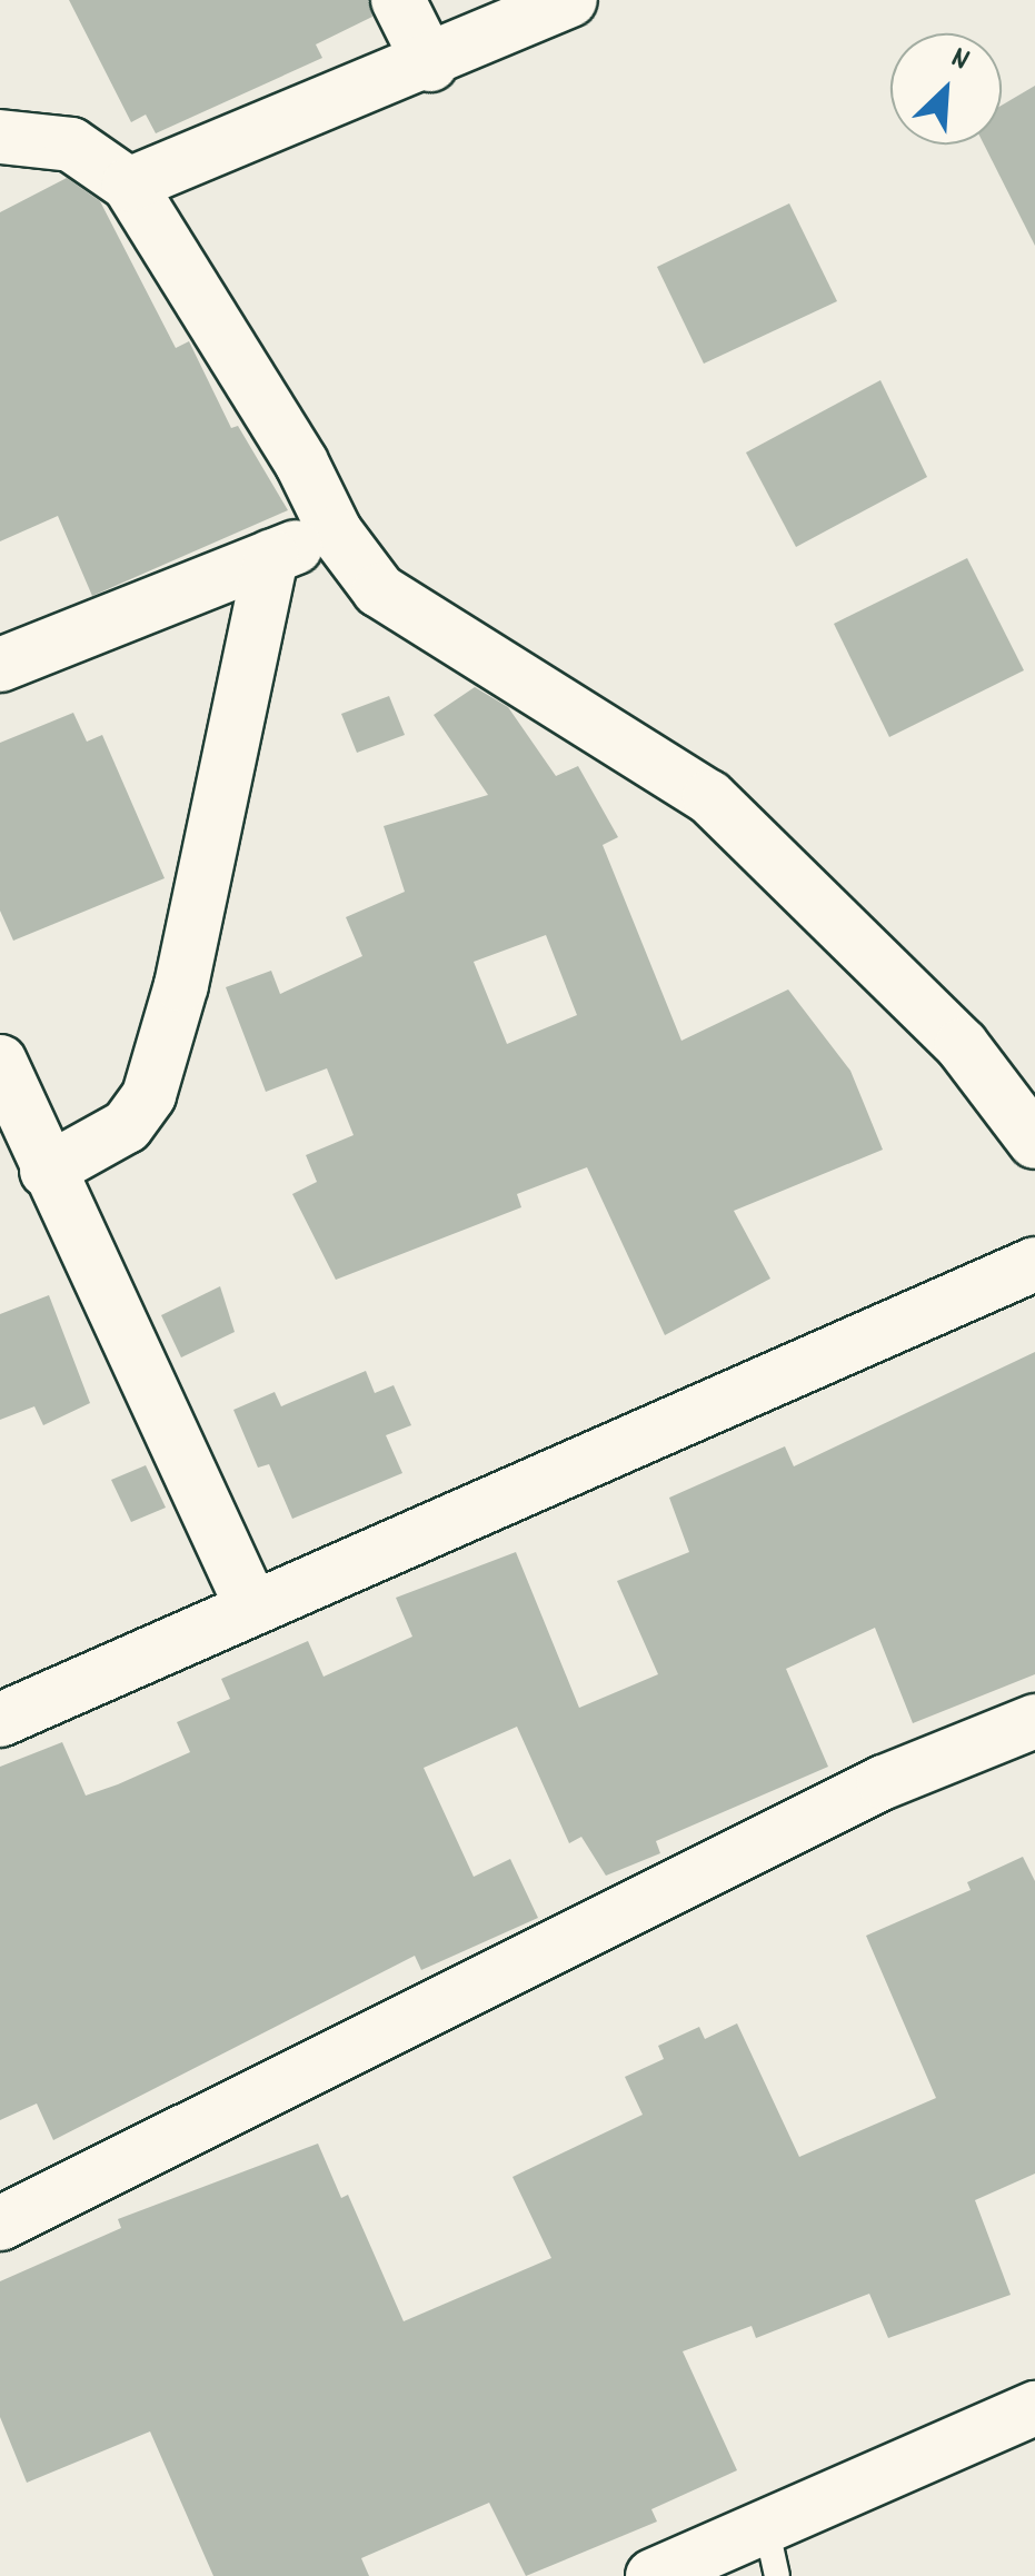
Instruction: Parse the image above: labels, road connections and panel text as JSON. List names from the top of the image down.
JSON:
{
  "north": "top right"
}
